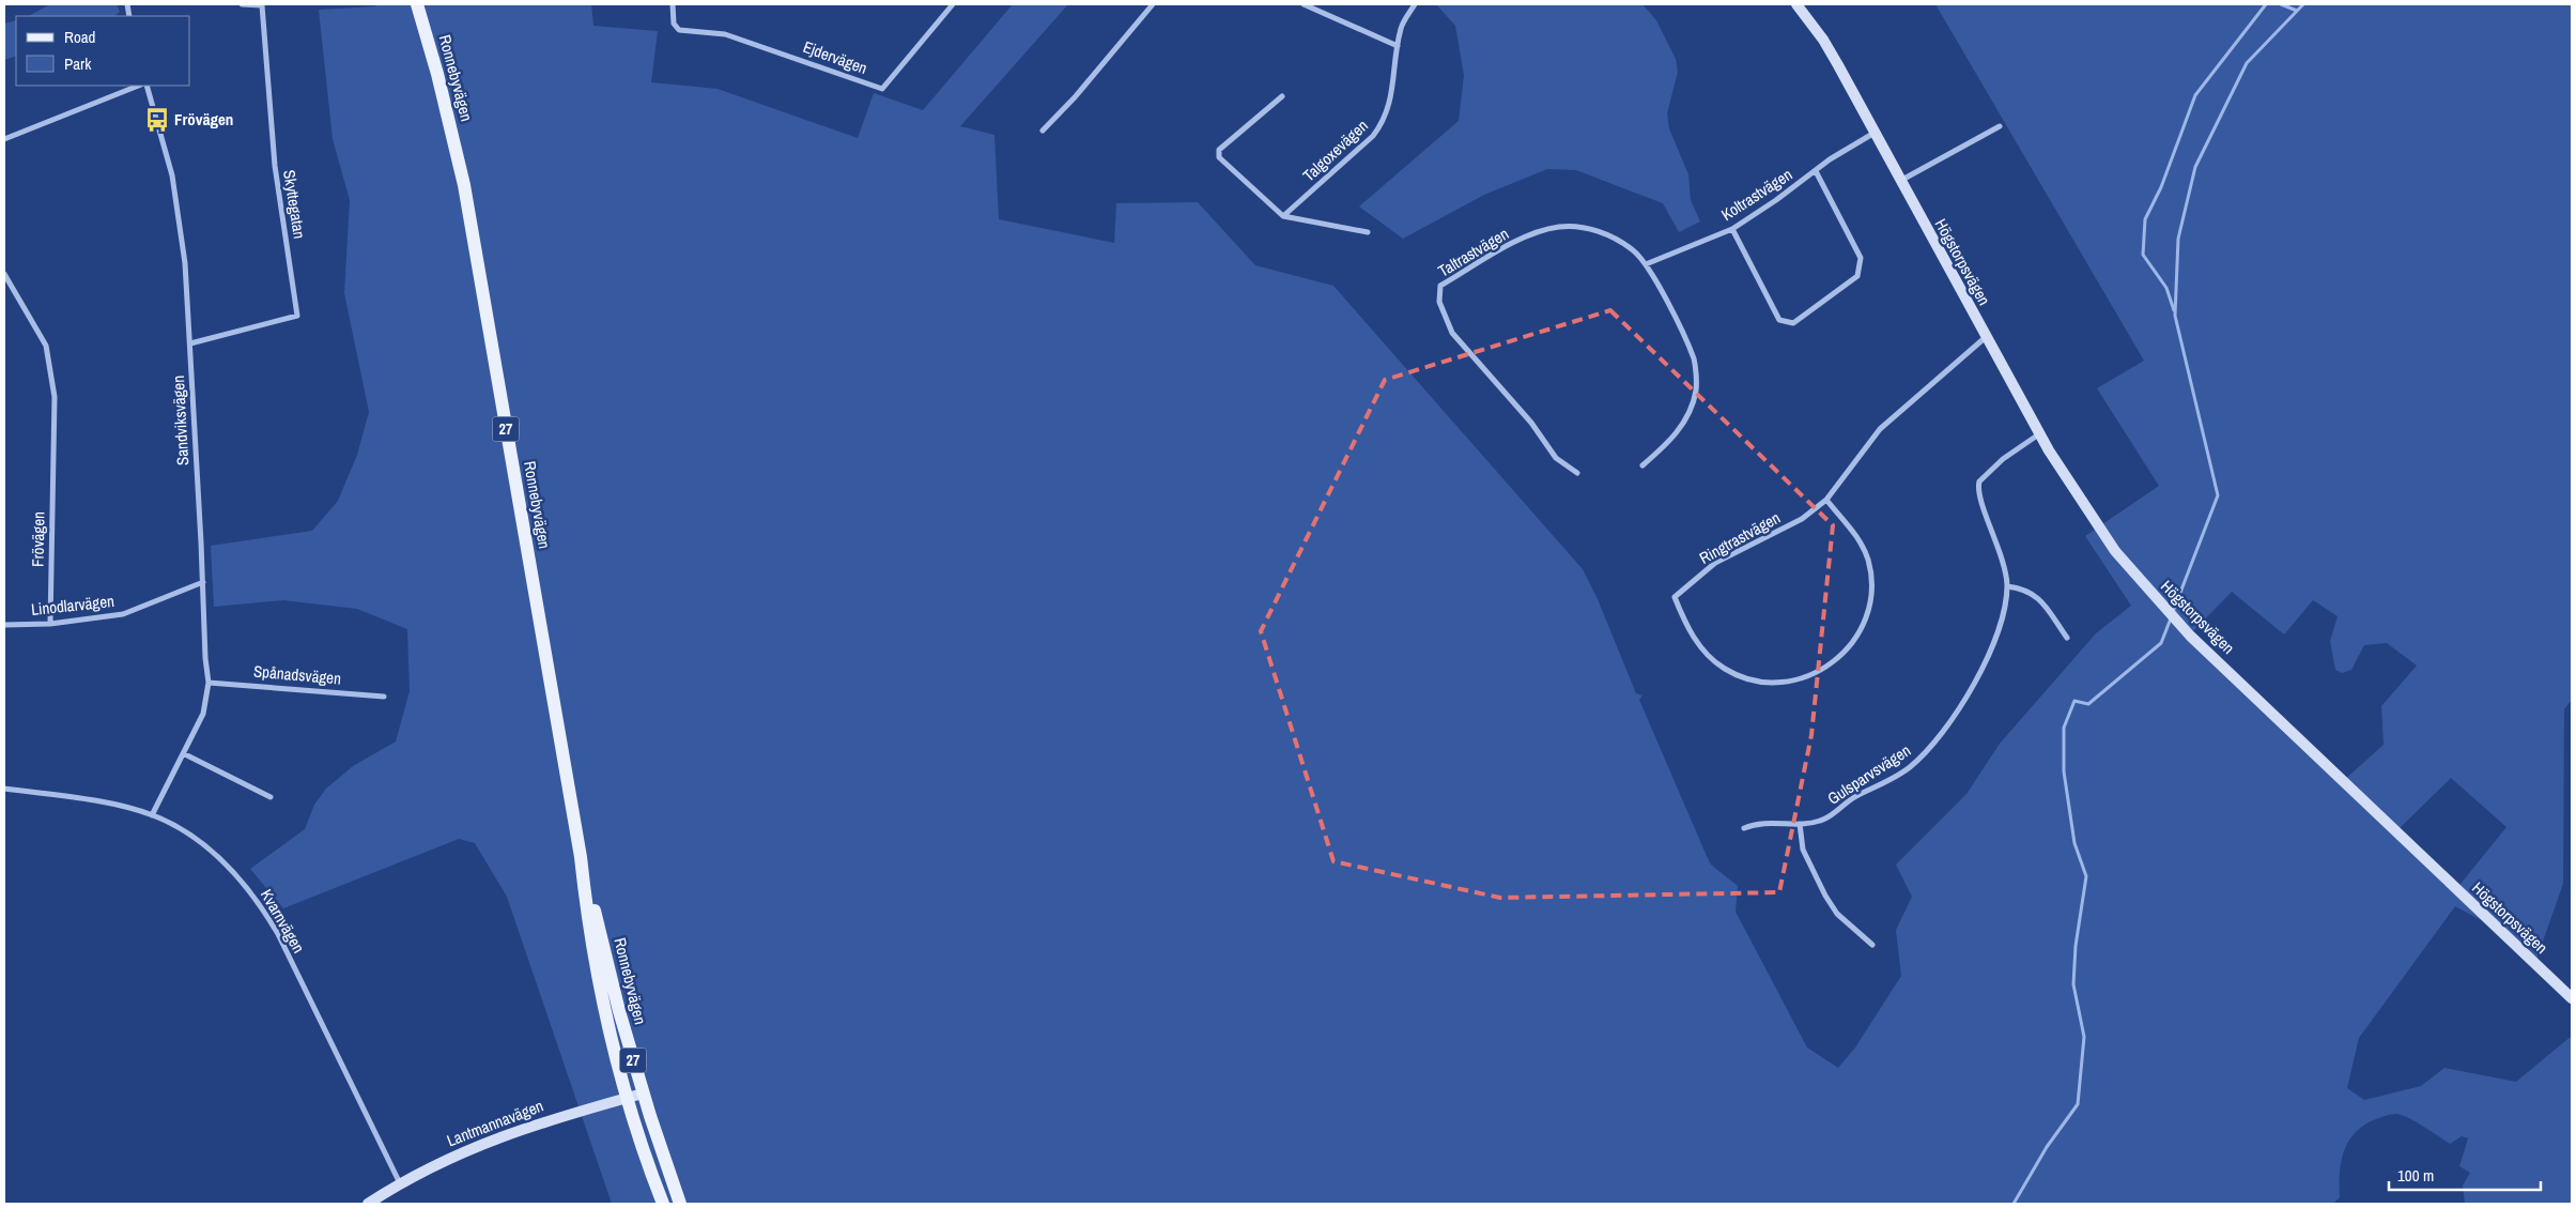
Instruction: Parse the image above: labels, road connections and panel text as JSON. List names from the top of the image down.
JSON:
{
  "streets": {
    "main road": ["Ronnebyvägen", "27"],
    "street": [
      "Ejdervägen",
      "Talgoxevägen",
      "Koltrastvägen",
      "Skyttegatan",
      "Taltrastvägen",
      "Högstorpsvägen",
      "Sandviksvägen",
      "Ringtrastvägen",
      "Frövägen",
      "Linodlarvägen",
      "Spånadsvägen",
      "Gulsparvsvägen",
      "Kvarnvägen",
      "Lantmannavägen"
    ]
  },
  "crossings": [
    ["Ronnebyvägen", "Lantmannavägen"],
    ["Koltrastvägen", "Taltrastvägen"],
    ["Koltrastvägen", "Högstorpsvägen"],
    ["Skyttegatan", "Sandviksvägen"],
    ["Högstorpsvägen", "Ringtrastvägen"],
    ["Högstorpsvägen", "Gulsparvsvägen"],
    ["Sandviksvägen", "Linodlarvägen"],
    ["Sandviksvägen", "Spånadsvägen"],
    ["Sandviksvägen", "Kvarnvägen"],
    ["Frövägen", "Linodlarvägen"],
    ["Kvarnvägen", "Lantmannavägen"]
  ],
  "places": {
    "bus stop": ["Frövägen"]
  },
  "legend": ["Road", "Park"],
  "scale_bar": "100 m"
}
